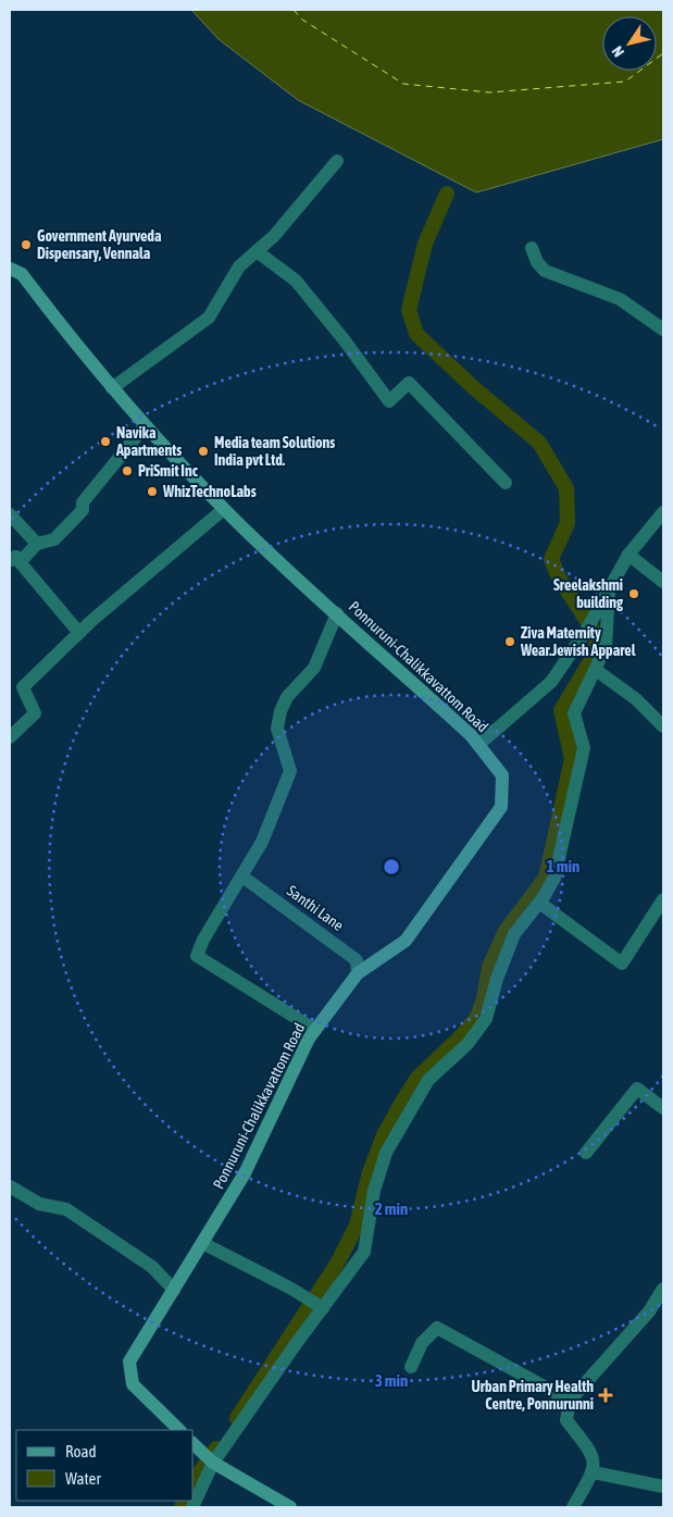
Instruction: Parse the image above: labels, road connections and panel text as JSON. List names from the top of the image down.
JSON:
{
  "streets": {
    "street": ["Ponnuruni-Chalikkavattom Road", "Santhi Lane"]
  },
  "crossings": [
    ["Ponnuruni-Chalikkavattom Road", "Santhi Lane"]
  ],
  "places": {
    "other": [
      "Government Ayurveda Dispensary, Vennala",
      "Navika Apartments",
      "Media team Solutions India pvt Ltd.",
      "PriSmit Inc",
      "WhizTechnoLabs",
      "Sreelakshmi building",
      "Ziva Maternity Wear.Jewish Apparel"
    ],
    "health": ["Urban Primary Health Centre, Ponnurunni"]
  },
  "legend": ["Road", "Water"],
  "north": "bottom left",
  "rings": ["1 min", "2 min", "3 min"]
}
